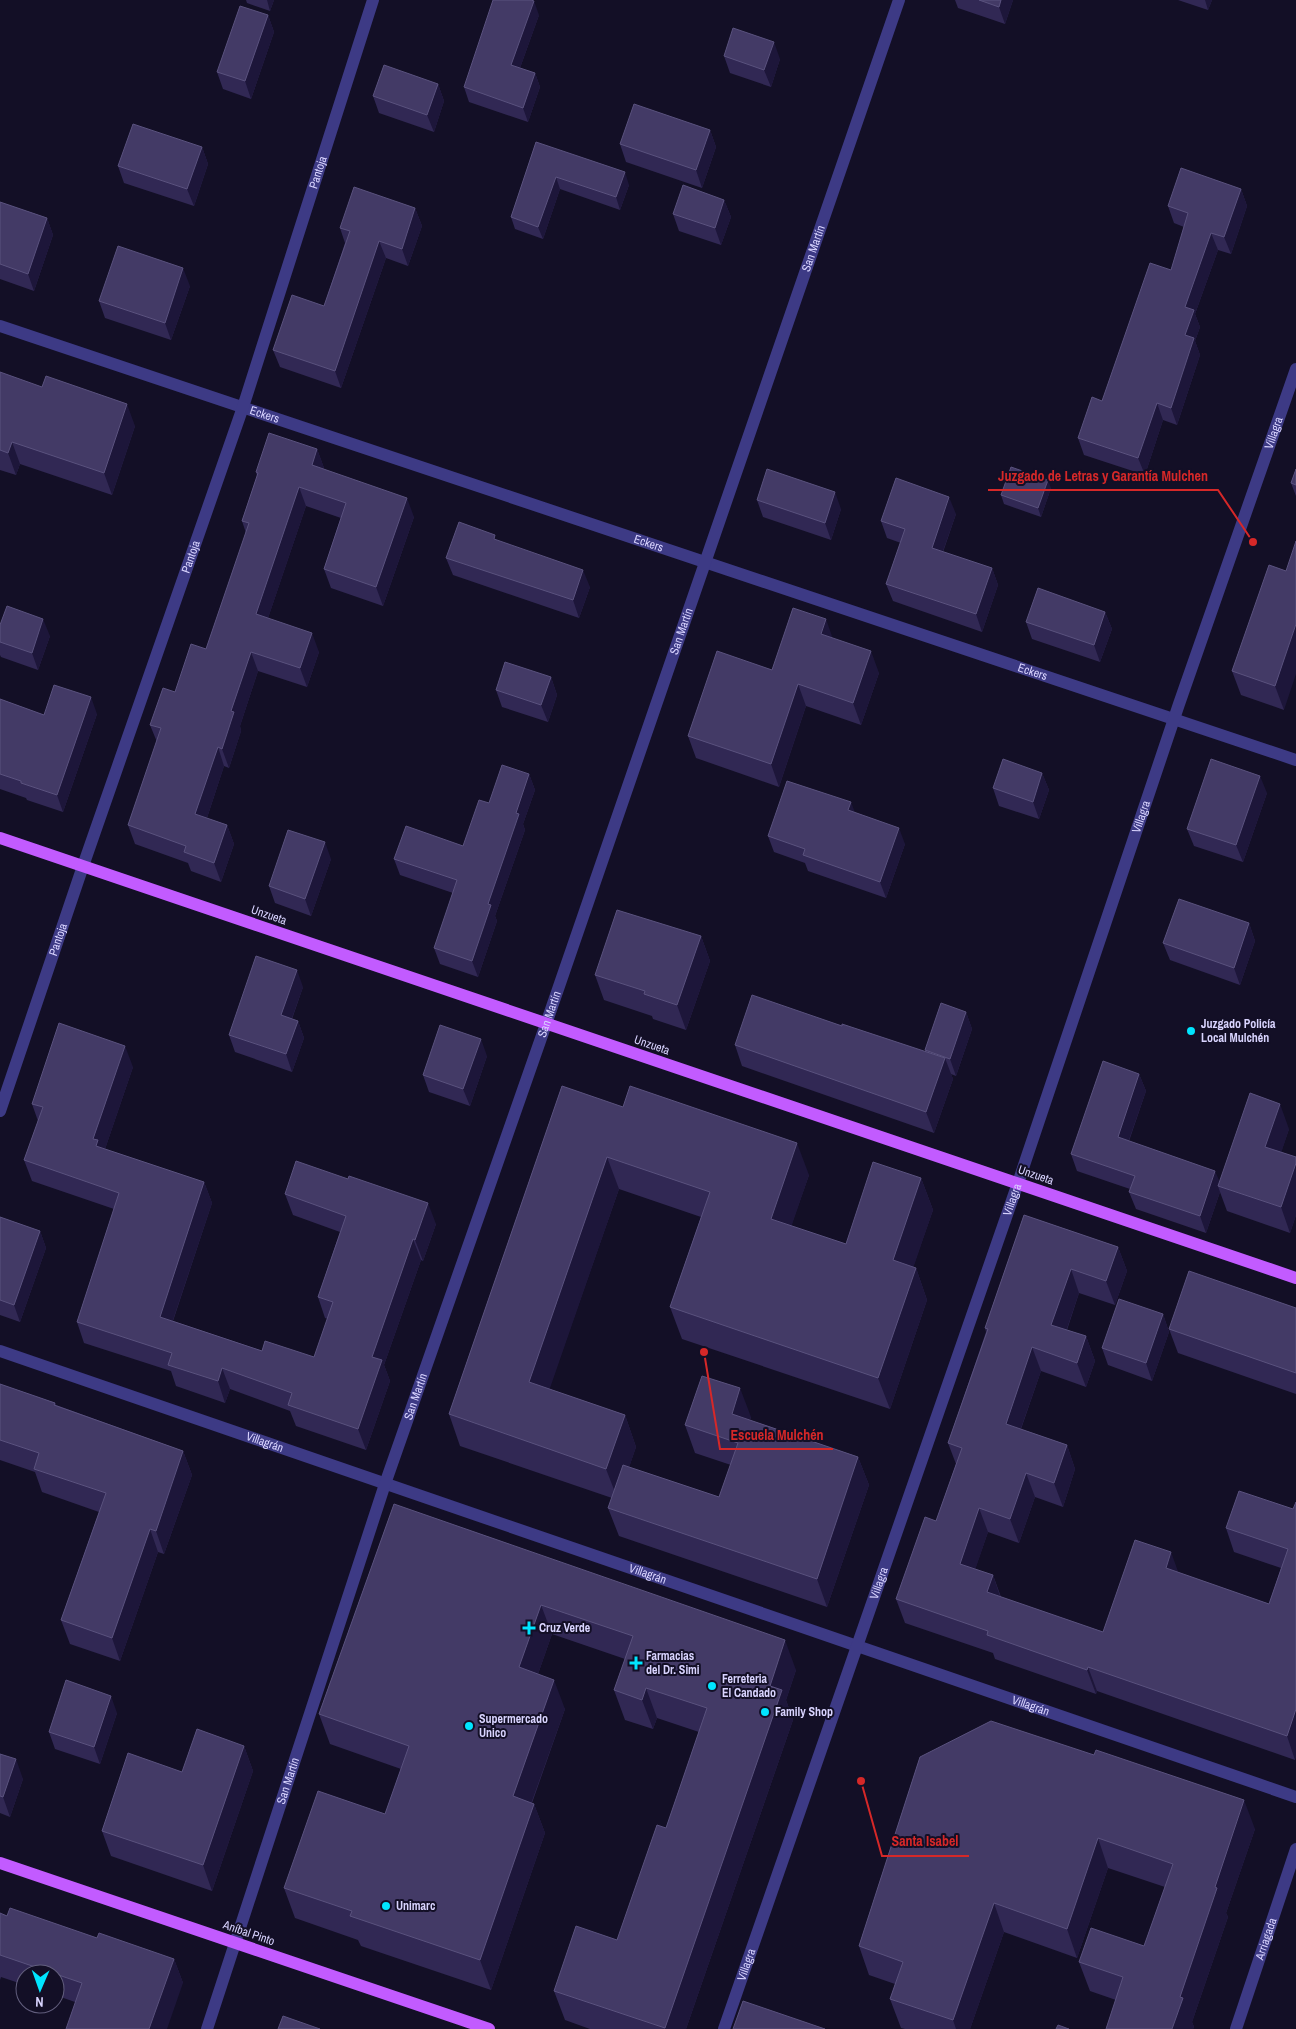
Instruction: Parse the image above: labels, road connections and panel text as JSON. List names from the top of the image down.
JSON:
{
  "streets": {
    "main road": ["Unzueta", "Aníbal Pinto"],
    "street": [
      "Pantoja",
      "San Martín",
      "Eckers",
      "Villagra",
      "Villagrán",
      "Arriagada"
    ]
  },
  "crossings": [
    ["Pantoja", "Eckers"],
    ["Pantoja", "Unzueta"],
    ["San Martín", "Eckers"],
    ["San Martín", "Unzueta"],
    ["San Martín", "Villagrán"],
    ["San Martín", "Aníbal Pinto"],
    ["Eckers", "Villagra"],
    ["Villagra", "Unzueta"],
    ["Villagra", "Villagrán"]
  ],
  "places": {
    "other": [
      "Juzgado de Letras y Garantía Mulchen",
      "Juzgado Policía Local Mulchén",
      "Escuela Mulchén",
      "Ferreteria El Candado",
      "Family Shop",
      "Supermercado Unico",
      "Santa Isabel",
      "Unimarc"
    ],
    "health": ["Cruz Verde", "Farmacias del Dr. Simi"]
  },
  "north": "bottom"
}
